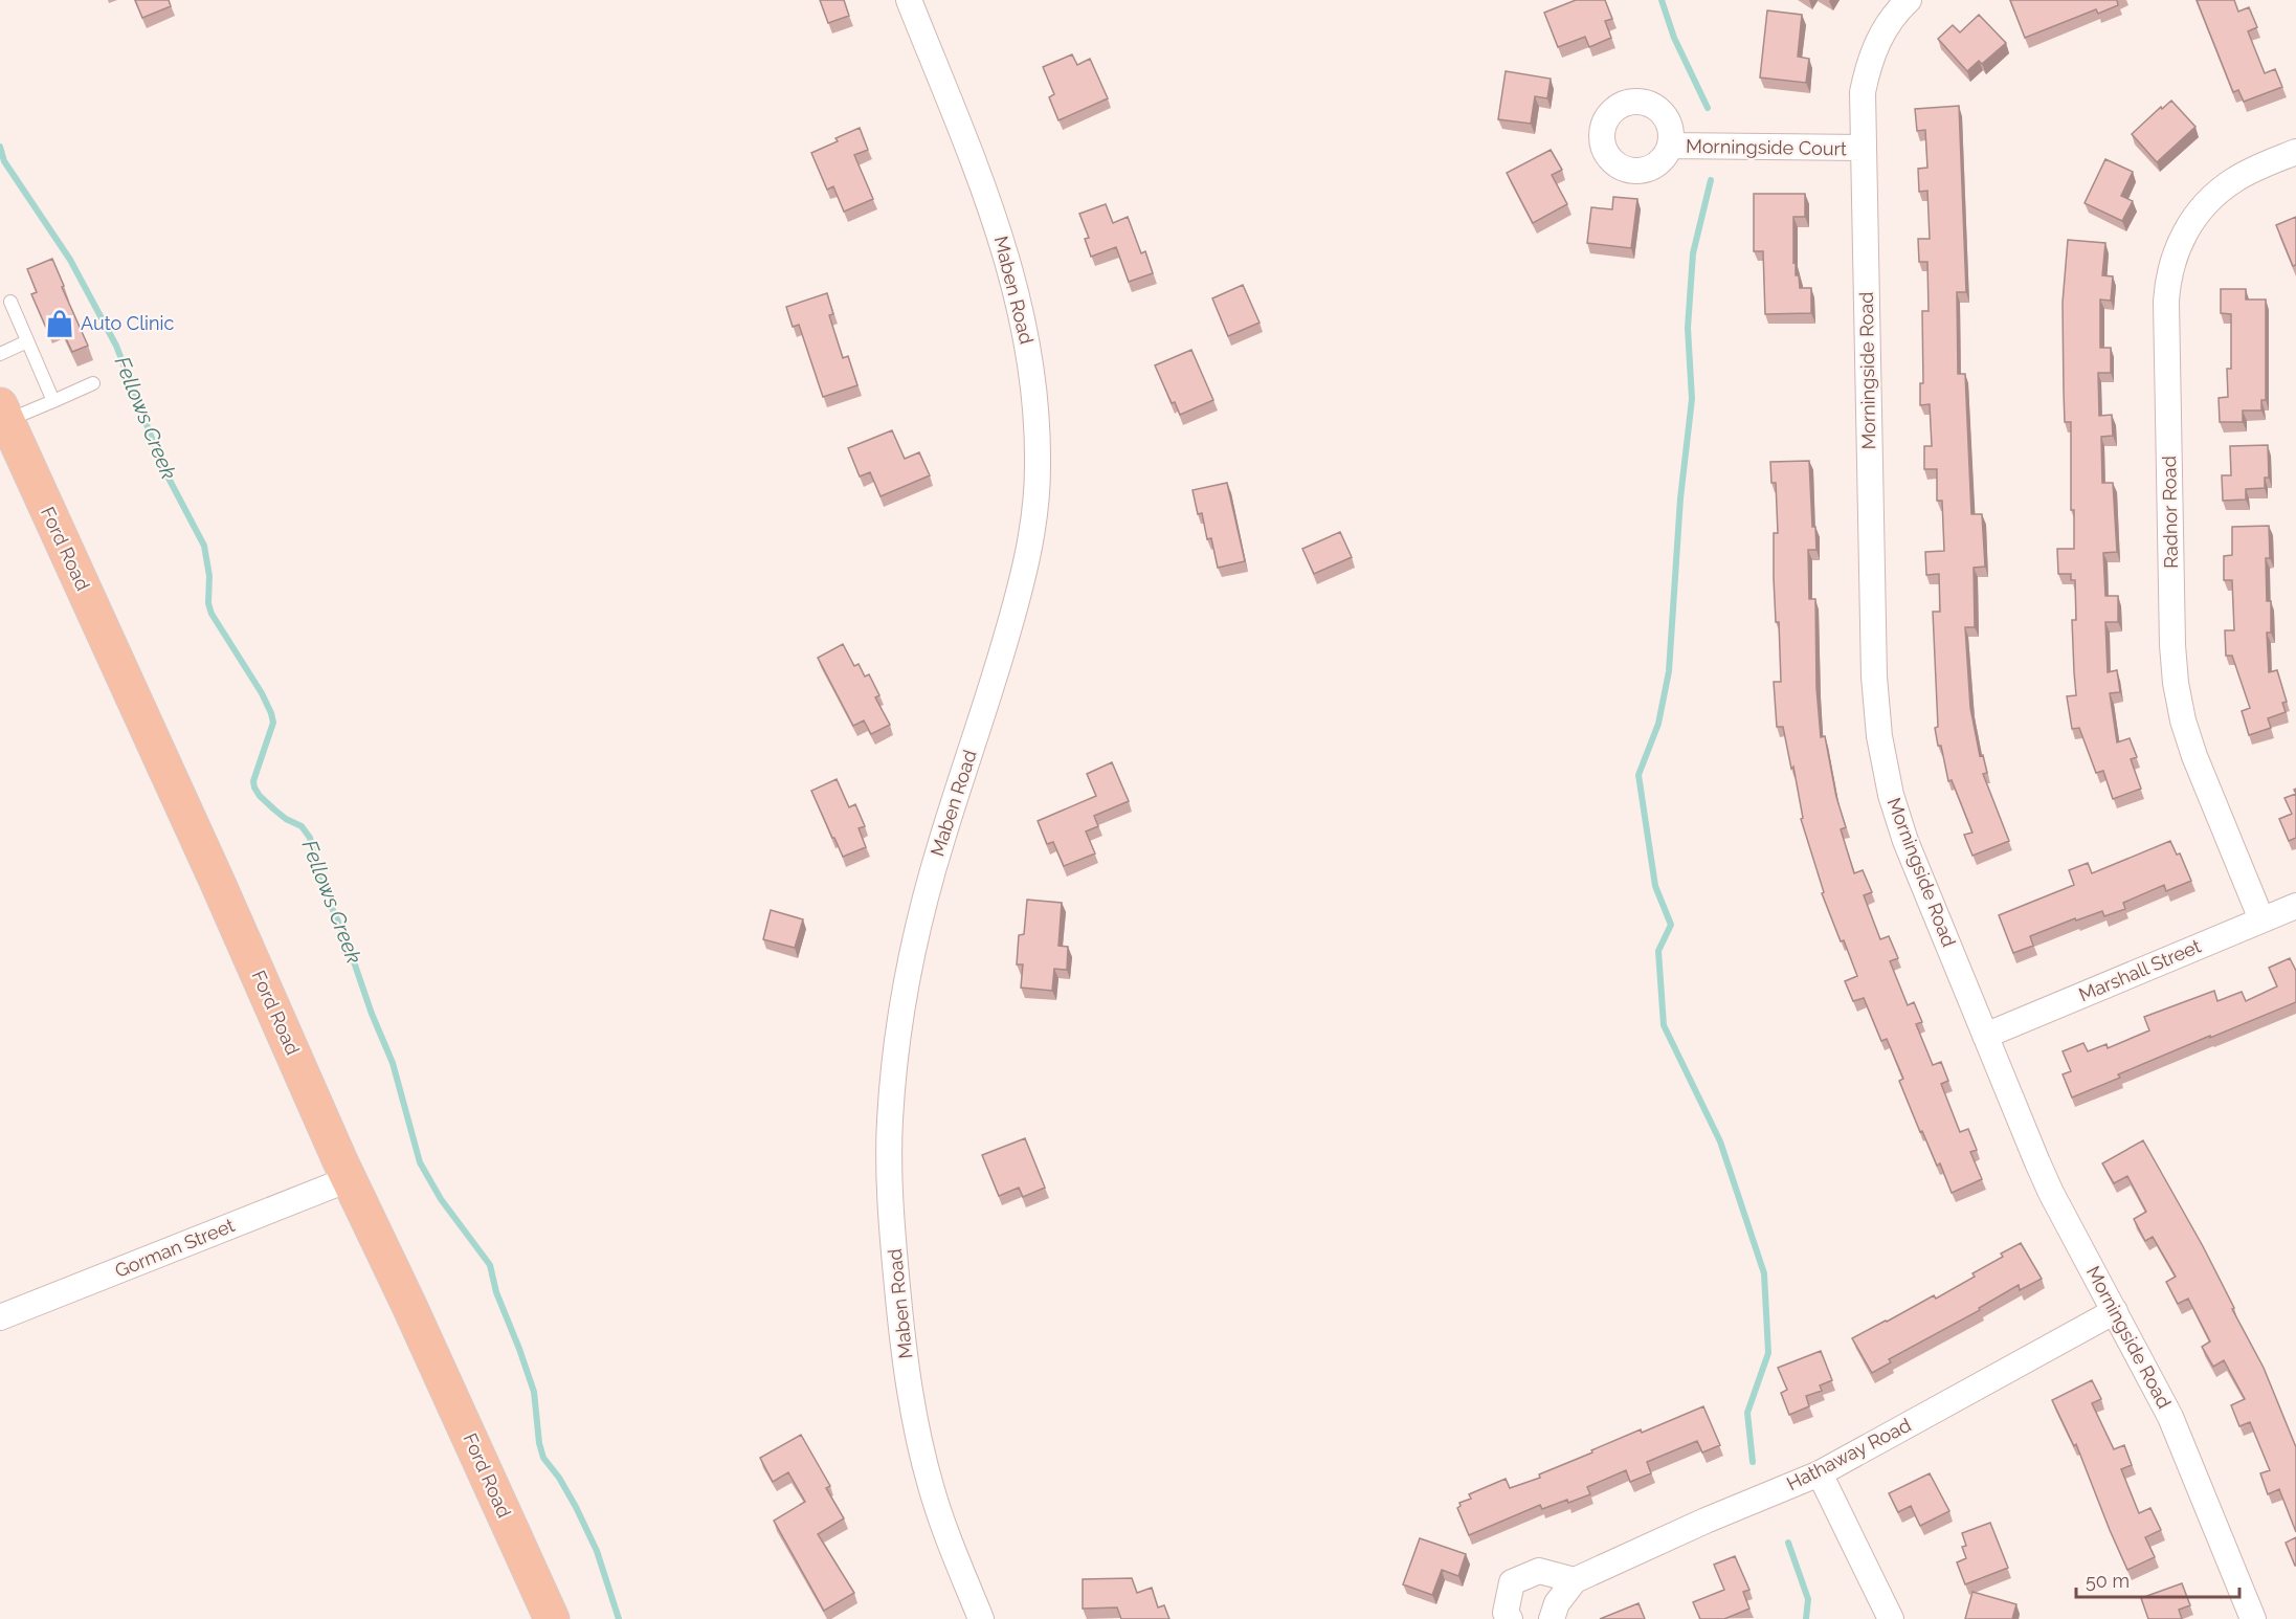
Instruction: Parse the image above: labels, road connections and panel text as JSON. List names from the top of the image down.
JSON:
{
  "streets": {
    "main road": ["Ford Road"],
    "street": [
      "Morningside Court",
      "Maben Road",
      "Morningside Road",
      "Radnor Road",
      "Marshall Street",
      "Gorman Street",
      "Hathaway Road"
    ]
  },
  "crossings": [
    ["Morningside Court", "Morningside Road"],
    ["Morningside Road", "Marshall Street"],
    ["Morningside Road", "Hathaway Road"],
    ["Radnor Road", "Marshall Street"],
    ["Ford Road", "Gorman Street"]
  ],
  "water": ["Fellows Creek"],
  "places": {
    "shop": ["Auto Clinic"]
  },
  "scale_bar": "50 m"
}
